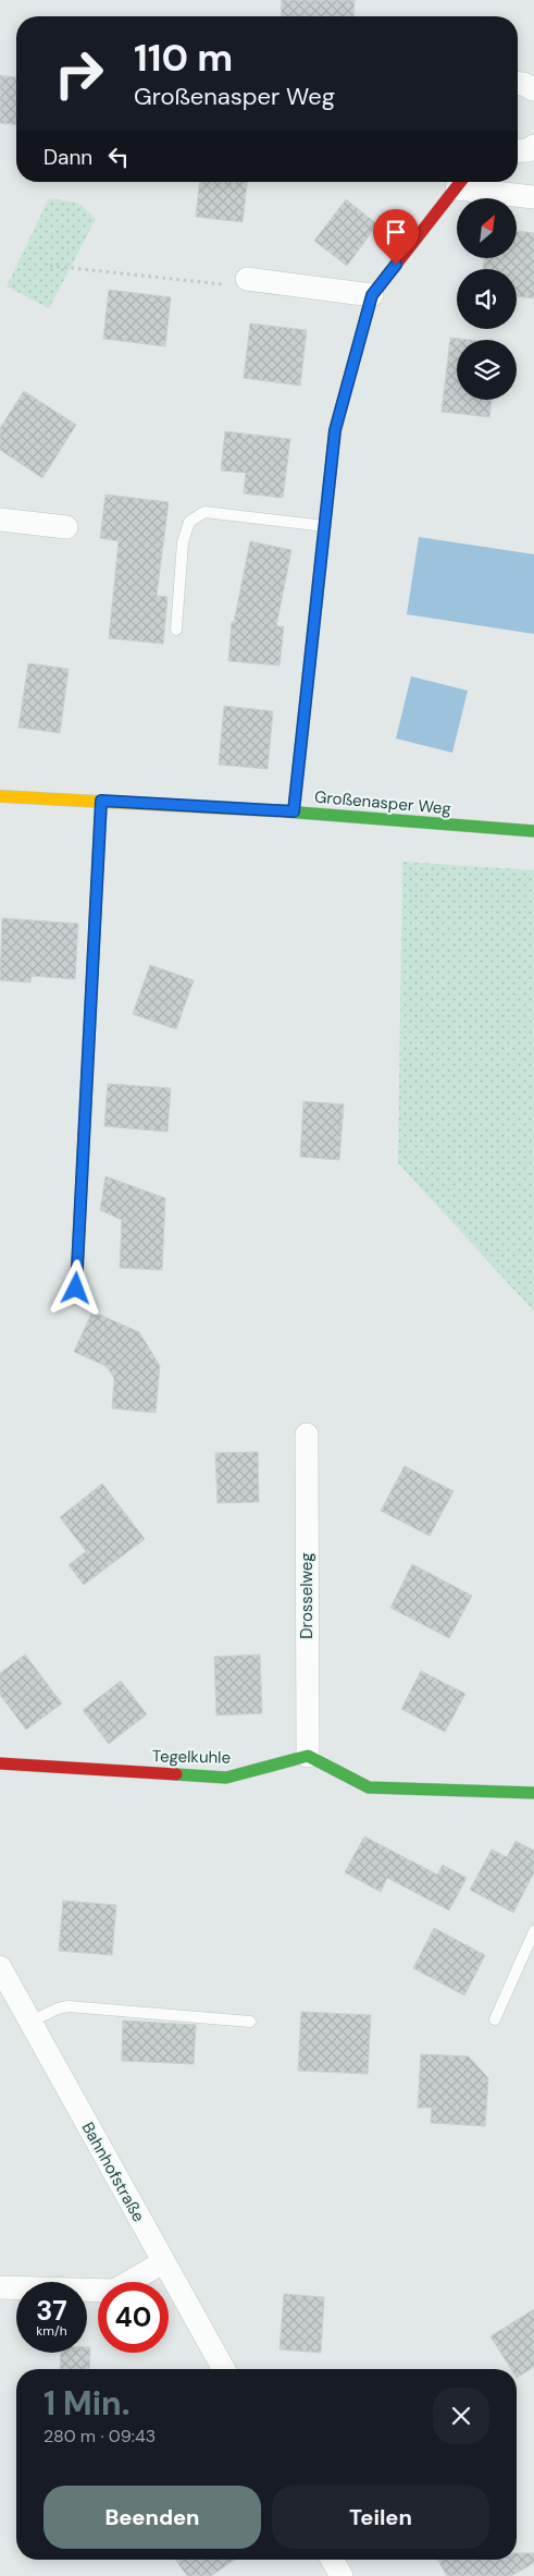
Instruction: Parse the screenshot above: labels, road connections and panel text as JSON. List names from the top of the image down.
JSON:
{
  "streets": {
    "street": [
      "Großenasper Weg",
      "Drosselweg",
      "Tegelkuhle",
      "Bahnhofstraße"
    ]
  },
  "crossings": [
    ["Drosselweg", "Tegelkuhle"]
  ],
  "north": "top right",
  "page": {
    "turn": ["110 m", "Großenasper Weg"],
    "then": "Dann",
    "speed": "37 km/h",
    "limit": "40",
    "heading": ["1 Min.", "280 m · 09:43"],
    "buttons": ["Beenden", "Teilen"]
  }
}
